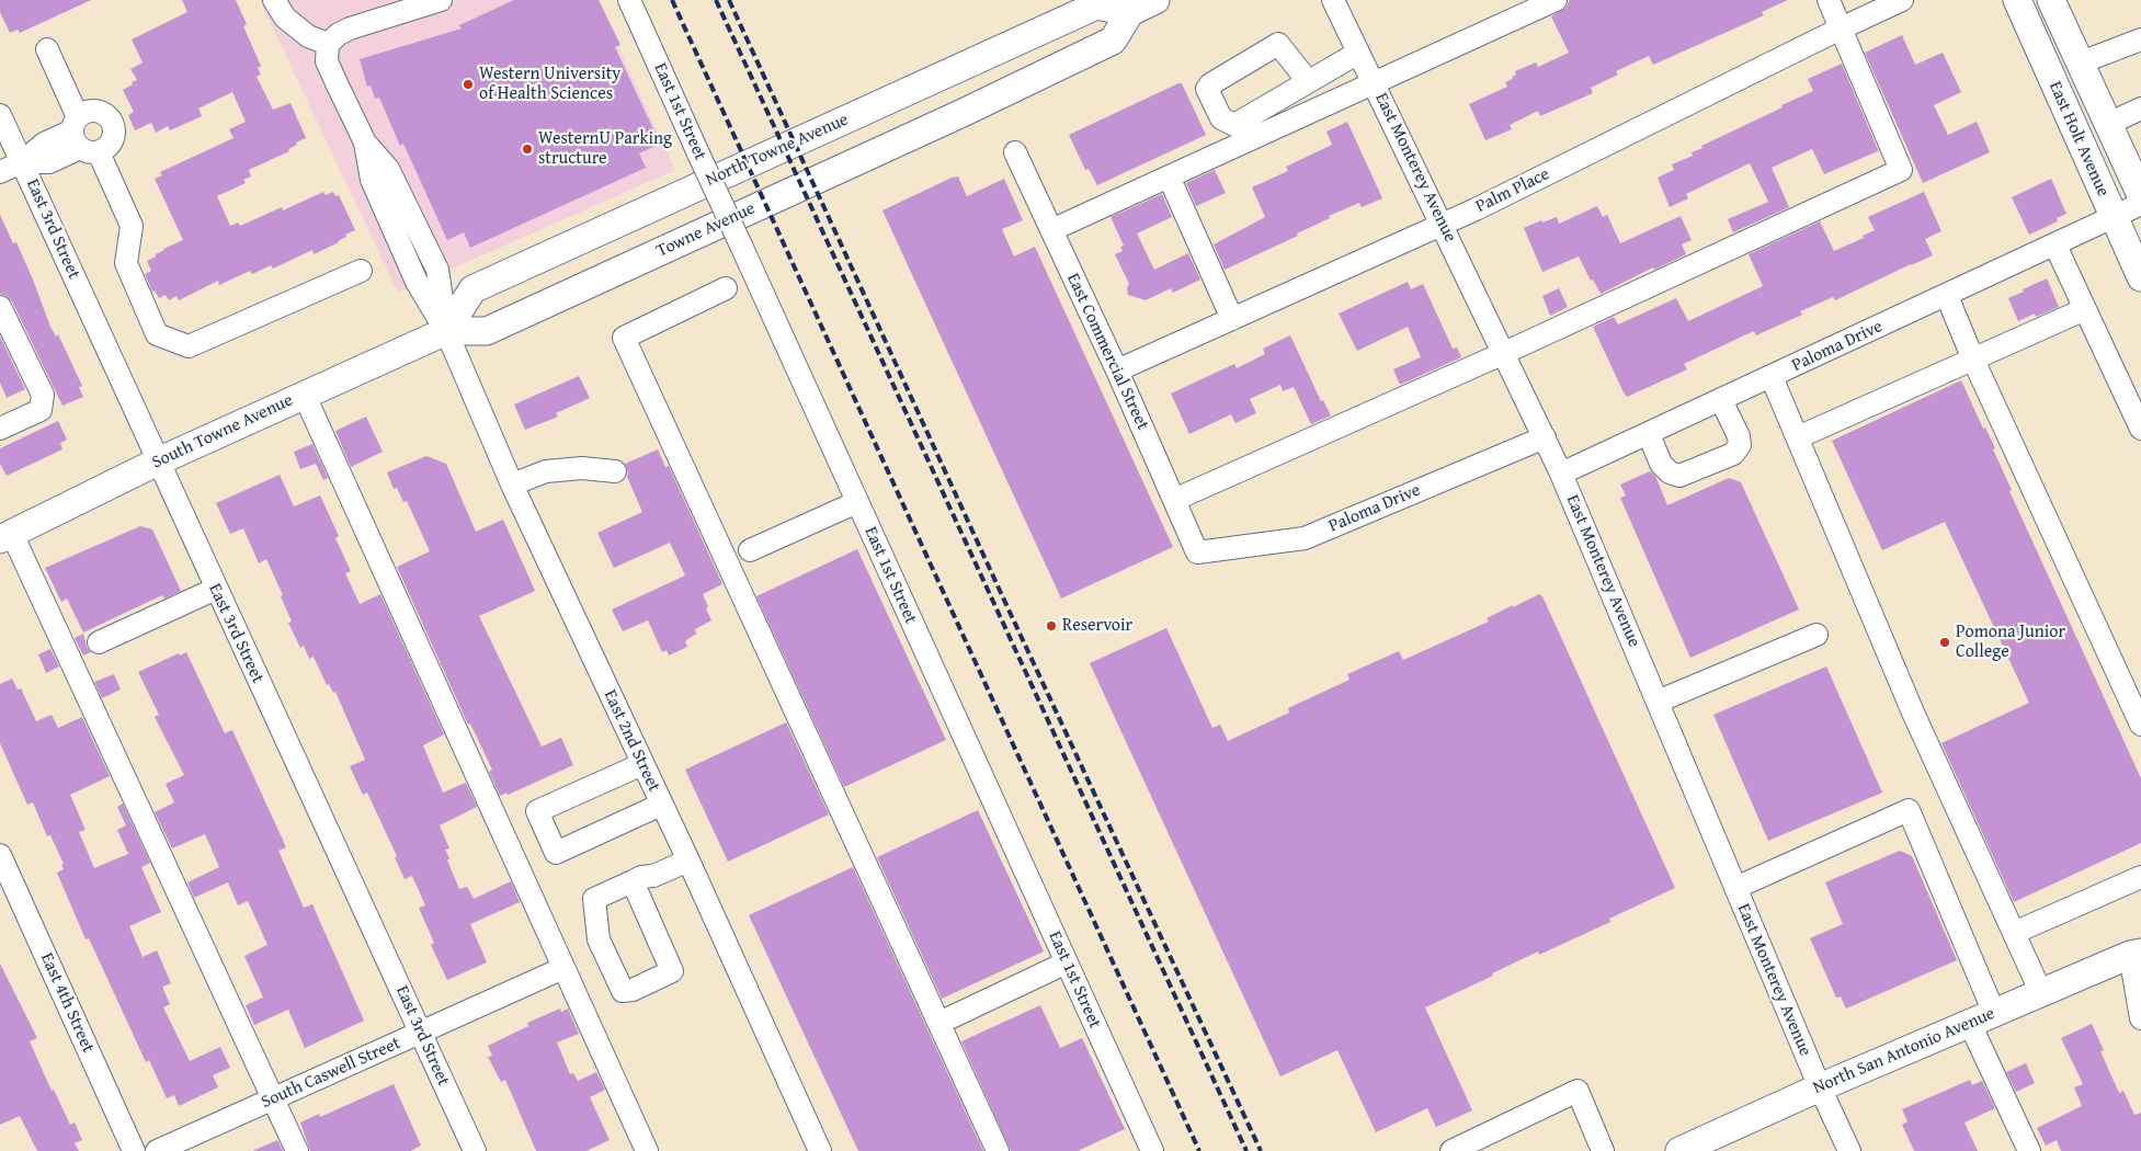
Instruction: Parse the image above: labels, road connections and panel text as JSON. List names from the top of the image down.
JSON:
{
  "streets": {
    "main road": [
      "East Holt Avenue",
      "North Towne Avenue",
      "Towne Avenue",
      "South Towne Avenue",
      "North San Antonio Avenue"
    ],
    "street": [
      "East 1st Street",
      "East Monterey Avenue",
      "Palm Place",
      "East 3rd Street",
      "Paloma Drive",
      "East Commercial Street",
      "East 2nd Street",
      "East 4th Street",
      "South Caswell Street"
    ]
  },
  "crossings": [
    ["East Holt Avenue", "Paloma Drive"],
    ["North Towne Avenue", "Towne Avenue"],
    ["North Towne Avenue", "South Towne Avenue"],
    ["North Towne Avenue", "East 2nd Street"],
    ["East Monterey Avenue", "Palm Place"],
    ["East Monterey Avenue", "Paloma Drive"],
    ["East Monterey Avenue", "North San Antonio Avenue"],
    ["Palm Place", "East Commercial Street"],
    ["East 3rd Street", "South Towne Avenue"],
    ["East 3rd Street", "South Caswell Street"],
    ["Towne Avenue", "South Towne Avenue"],
    ["Towne Avenue", "East 2nd Street"],
    ["Paloma Drive", "East Commercial Street"],
    ["South Towne Avenue", "East 2nd Street"]
  ],
  "places": [
    "Western University of Health Sciences",
    "WesternU Parking structure",
    "Reservoir",
    "Pomona Junior College"
  ]
}
